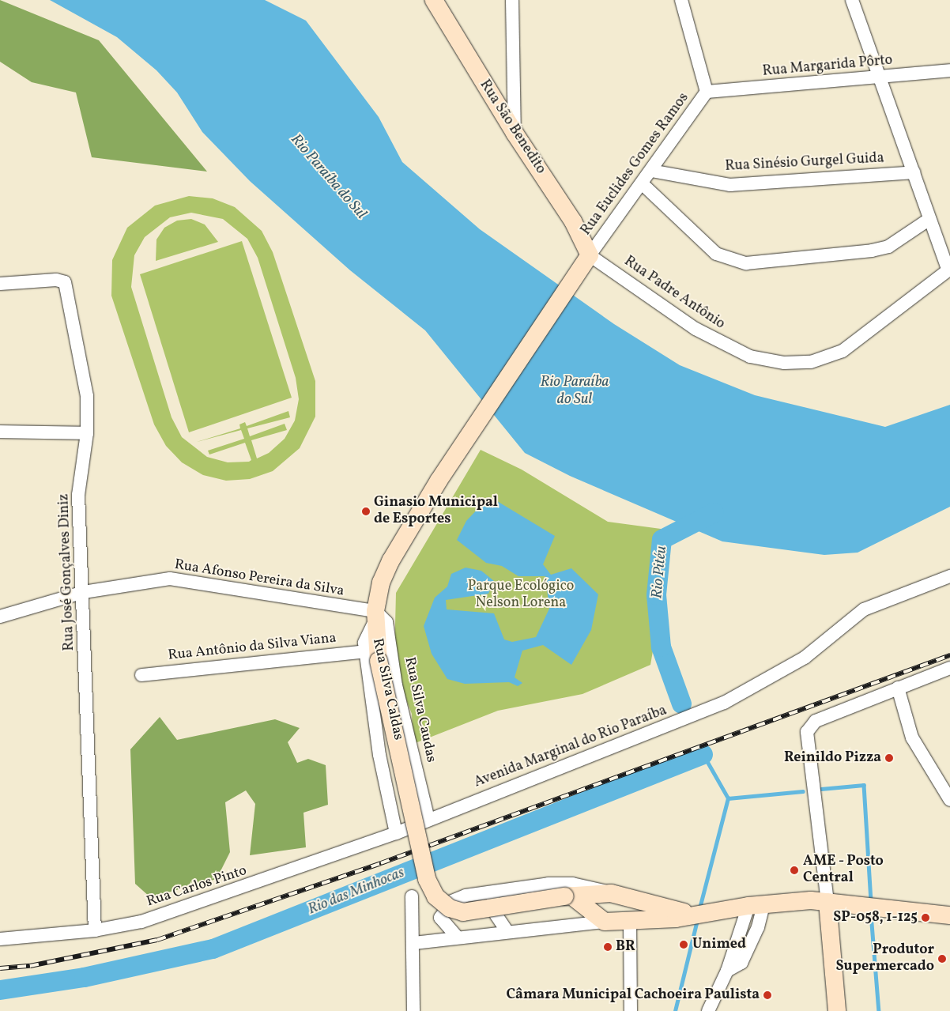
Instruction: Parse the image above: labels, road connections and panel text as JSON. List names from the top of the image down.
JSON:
{
  "streets": {
    "main road": ["Rua São Benedito", "Rua Silva Caldas"],
    "street": [
      "Rua Margarida Pôrto",
      "Rua Sinésio Gurgel Guida",
      "Rua Euclides Gomes Ramos",
      "Rua Padre Antônio",
      "Rua José Gonçalves Diniz",
      "Rua Afonso Pereira da Silva",
      "Rua Antônio da Silva Viana",
      "Rua Silva Caudas",
      "Avenida Marginal do Rio Paraíba",
      "Rua Carlos Pinto"
    ]
  },
  "crossings": [
    ["Rua Margarida Pôrto", "Rua Euclides Gomes Ramos"],
    ["Rua São Benedito", "Rua Euclides Gomes Ramos"],
    ["Rua São Benedito", "Rua Padre Antônio"],
    ["Rua São Benedito", "Rua Silva Caldas"],
    ["Rua Sinésio Gurgel Guida", "Rua Euclides Gomes Ramos"],
    ["Rua Euclides Gomes Ramos", "Rua Padre Antônio"],
    ["Rua Euclides Gomes Ramos", "Rua Silva Caldas"],
    ["Rua Padre Antônio", "Rua Silva Caldas"],
    ["Rua José Gonçalves Diniz", "Rua Afonso Pereira da Silva"],
    ["Rua José Gonçalves Diniz", "Rua Carlos Pinto"],
    ["Rua Afonso Pereira da Silva", "Rua Silva Caldas"],
    ["Rua Afonso Pereira da Silva", "Rua Silva Caudas"],
    ["Rua Antônio da Silva Viana", "Rua Silva Caldas"],
    ["Rua Silva Caldas", "Rua Silva Caudas"],
    ["Rua Silva Caudas", "Avenida Marginal do Rio Paraíba"],
    ["Avenida Marginal do Rio Paraíba", "Rua Carlos Pinto"]
  ],
  "water": ["Rio Paraíba do Sul", "Rio Pitéu", "Rio das Minhocas"],
  "parks": ["Parque Ecológico Nelson Lorena"],
  "places": [
    "Ginasio Municipal de Esportes",
    "Reinildo Pizza",
    "AME - Posto Central",
    "SP-058, 1-125",
    "Unimed",
    "BR",
    "Produtor Supermercado",
    "Câmara Municipal Cachoeira Paulista"
  ]
}
